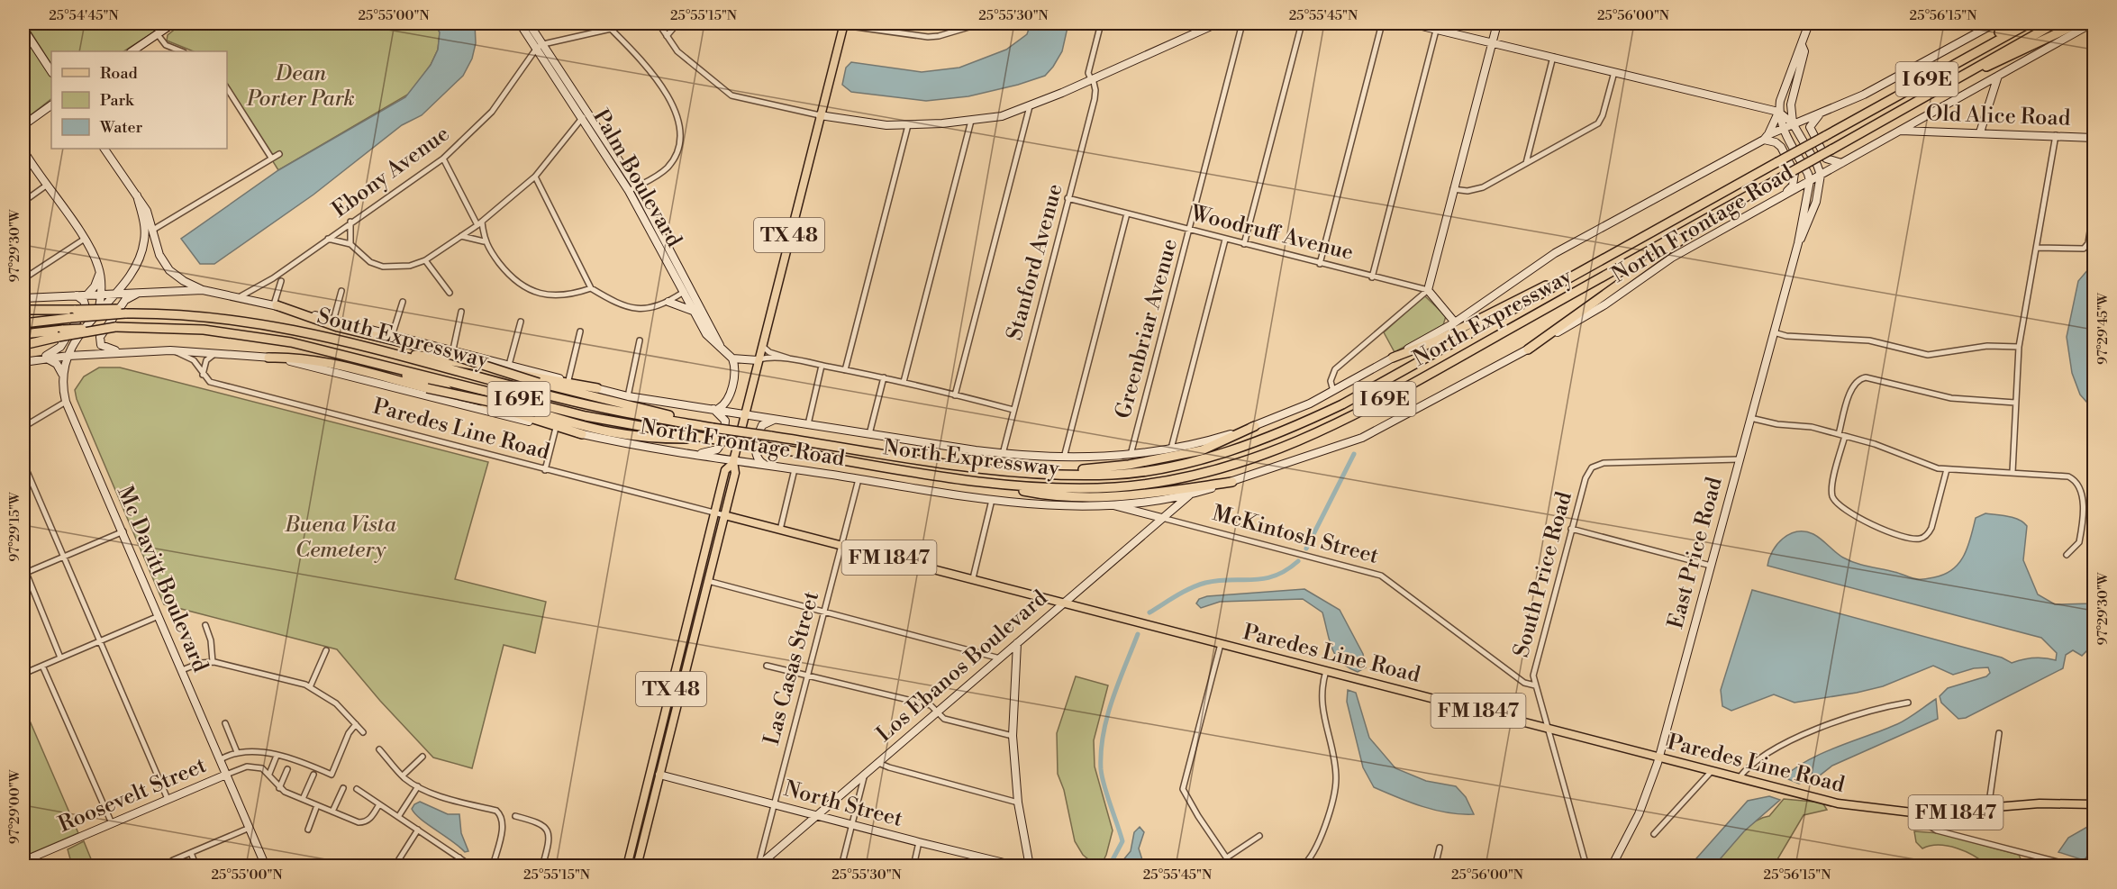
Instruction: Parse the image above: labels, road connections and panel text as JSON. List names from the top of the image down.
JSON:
{
  "streets": {
    "highway": ["I 69E", "North Expressway", "South Expressway"],
    "main road": [
      "Old Alice Road",
      "Palm Boulevard",
      "North Frontage Road",
      "TX 48",
      "Paredes Line Road",
      "McKintosh Street",
      "East Price Road",
      "FM 1847",
      "Mc Davitt Boulevard",
      "Los Ebanos Boulevard",
      "Roosevelt Street",
      "North Street"
    ],
    "street": [
      "Ebony Avenue",
      "Woodruff Avenue",
      "Stanford Avenue",
      "Greenbriar Avenue",
      "South Price Road",
      "Las Casas Street"
    ]
  },
  "crossings": [
    ["Old Alice Road", "North Frontage Road"],
    ["Ebony Avenue", "Palm Boulevard"],
    ["Ebony Avenue", "South Expressway"],
    ["North Frontage Road", "TX 48"],
    ["North Frontage Road", "Paredes Line Road"],
    ["North Frontage Road", "McKintosh Street"],
    ["North Frontage Road", "East Price Road"],
    ["North Frontage Road", "Mc Davitt Boulevard"],
    ["North Frontage Road", "Los Ebanos Boulevard"],
    ["North Frontage Road", "Las Casas Street"],
    ["Woodruff Avenue", "Stanford Avenue"],
    ["Woodruff Avenue", "Greenbriar Avenue"],
    ["TX 48", "North Expressway"],
    ["TX 48", "South Expressway"],
    ["TX 48", "Paredes Line Road"],
    ["TX 48", "North Street"],
    ["Stanford Avenue", "North Expressway"],
    ["North Expressway", "Greenbriar Avenue"],
    ["North Expressway", "South Expressway"],
    ["South Expressway", "Mc Davitt Boulevard"],
    ["Paredes Line Road", "East Price Road"],
    ["Paredes Line Road", "South Price Road"],
    ["Paredes Line Road", "Los Ebanos Boulevard"],
    ["Paredes Line Road", "Las Casas Street"],
    ["McKintosh Street", "South Price Road"],
    ["McKintosh Street", "Los Ebanos Boulevard"],
    ["East Price Road", "South Price Road"],
    ["Mc Davitt Boulevard", "Roosevelt Street"],
    ["Los Ebanos Boulevard", "Las Casas Street"],
    ["Los Ebanos Boulevard", "North Street"],
    ["Las Casas Street", "North Street"]
  ],
  "parks": ["Dean Porter Park", "Buena Vista Cemetery"],
  "legend": ["Road", "Park", "Water"],
  "coordinates": [
    "25°54'45\"N",
    "25°55'00\"N",
    "25°55'15\"N",
    "25°55'30\"N",
    "25°55'45\"N",
    "25°56'00\"N",
    "25°56'15\"N",
    "97°29'30\"W",
    "97°29'45\"W",
    "97°29'15\"W",
    "97°29'00\"W"
  ]
}
